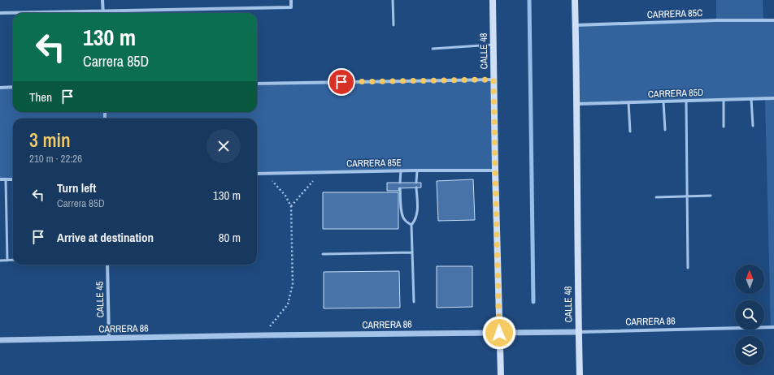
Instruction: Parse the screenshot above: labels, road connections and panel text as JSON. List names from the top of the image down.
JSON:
{
  "streets": {
    "main road": ["CALLE 48"],
    "street": [
      "CARRERA 85C",
      "CARRERA 85D",
      "CARRERA 85E",
      "CALLE 45",
      "CARRERA 86"
    ]
  },
  "crossings": [
    ["CARRERA 85C", "CALLE 48"],
    ["CALLE 48", "CARRERA 85D"],
    ["CALLE 48", "CARRERA 85E"],
    ["CALLE 48", "CARRERA 86"],
    ["CALLE 45", "CARRERA 86"]
  ],
  "north": "top",
  "page": {
    "turn": ["130 m", "Carrera 85D"],
    "then": "Then",
    "heading": ["3 min", "210 m · 22:26"],
    "list": [
      {
        "name": "Turn left",
        "note": "Carrera 85D",
        "value": "130 m"
      },
      {
        "name": "Arrive at destination",
        "value": "80 m"
      }
    ]
  }
}
